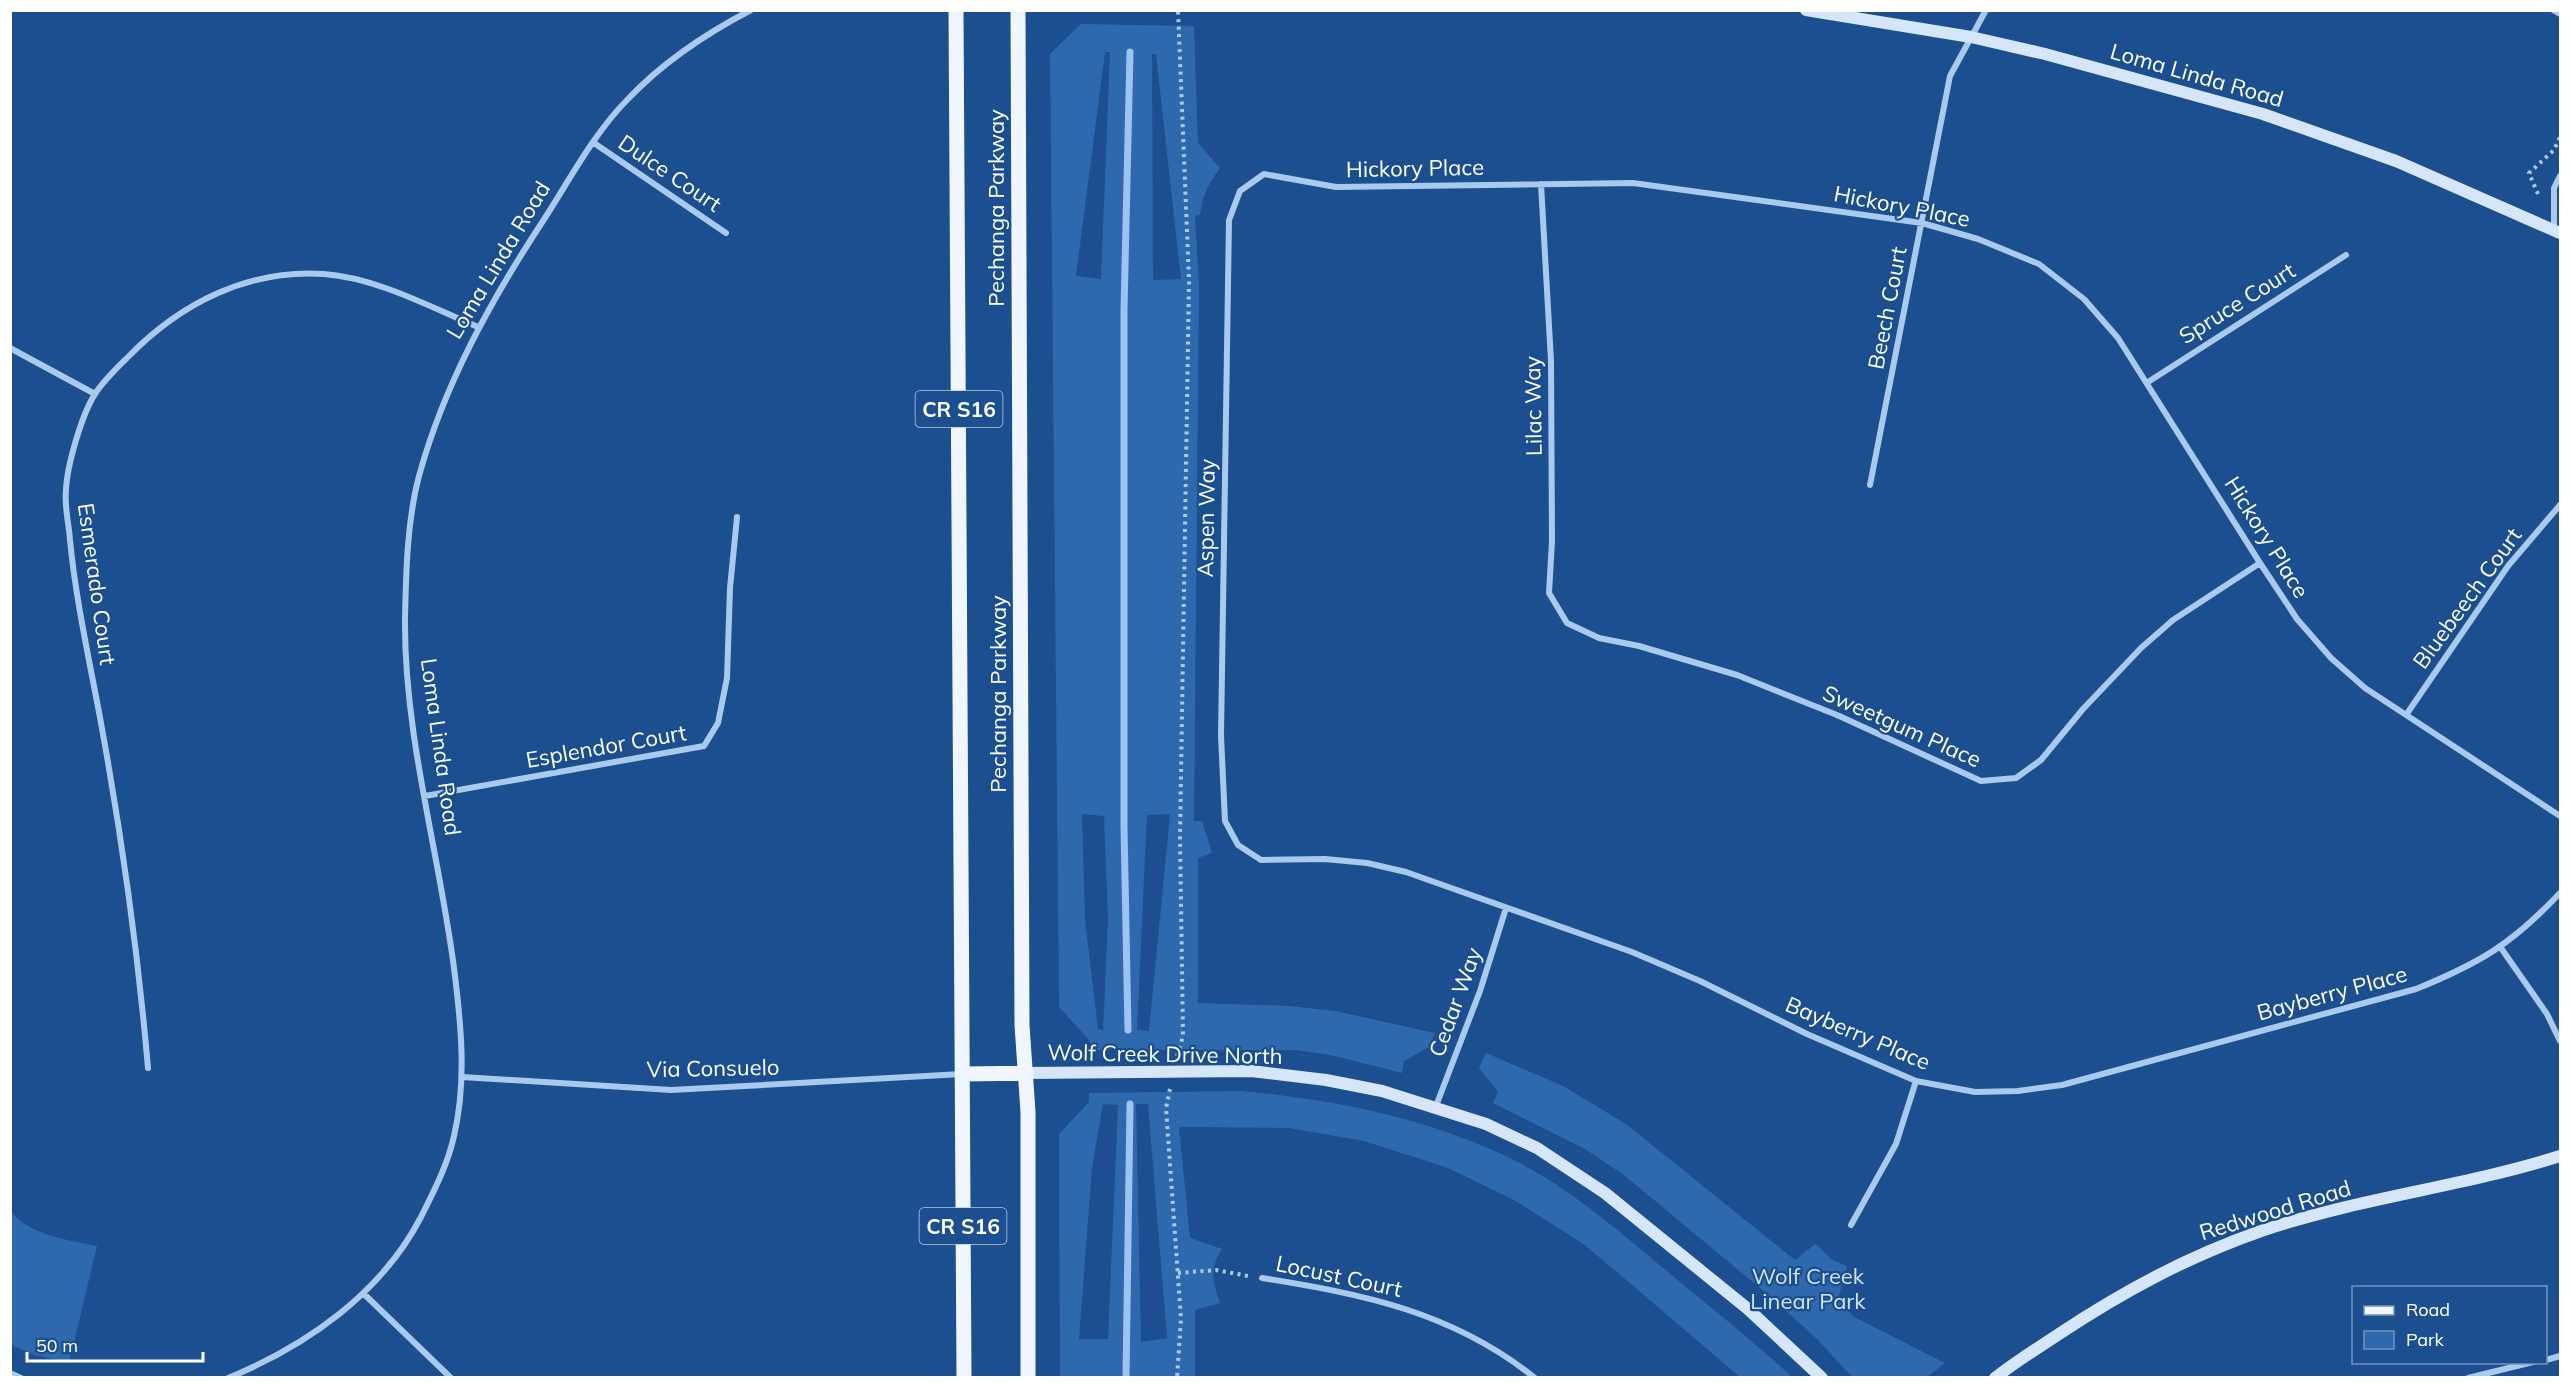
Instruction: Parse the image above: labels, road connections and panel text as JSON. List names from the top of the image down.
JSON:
{
  "streets": {
    "main road": ["Pechanga Parkway", "CR S16"],
    "street": [
      "Loma Linda Road",
      "Hickory Place",
      "Dulce Court",
      "Spruce Court",
      "Beech Court",
      "Lilac Way",
      "Aspen Way",
      "Esmerado Court",
      "Bluebeech Court",
      "Sweetgum Place",
      "Esplendor Court",
      "Bayberry Place",
      "Cedar Way",
      "Wolf Creek Drive North",
      "Via Consuelo",
      "Redwood Road",
      "Locust Court"
    ]
  },
  "crossings": [
    ["Loma Linda Road", "Dulce Court"],
    ["Loma Linda Road", "Beech Court"],
    ["Loma Linda Road", "Esmerado Court"],
    ["Loma Linda Road", "Esplendor Court"],
    ["Loma Linda Road", "Via Consuelo"],
    ["Hickory Place", "Spruce Court"],
    ["Hickory Place", "Beech Court"],
    ["Hickory Place", "Lilac Way"],
    ["Hickory Place", "Aspen Way"],
    ["Hickory Place", "Bluebeech Court"],
    ["Hickory Place", "Sweetgum Place"],
    ["Pechanga Parkway", "Wolf Creek Drive North"],
    ["Pechanga Parkway", "Via Consuelo"],
    ["Lilac Way", "Sweetgum Place"],
    ["Aspen Way", "Bayberry Place"],
    ["Bayberry Place", "Cedar Way"],
    ["Cedar Way", "Wolf Creek Drive North"]
  ],
  "parks": ["Wolf Creek Linear Park"],
  "legend": ["Road", "Park"],
  "scale_bar": "50 m"
}
